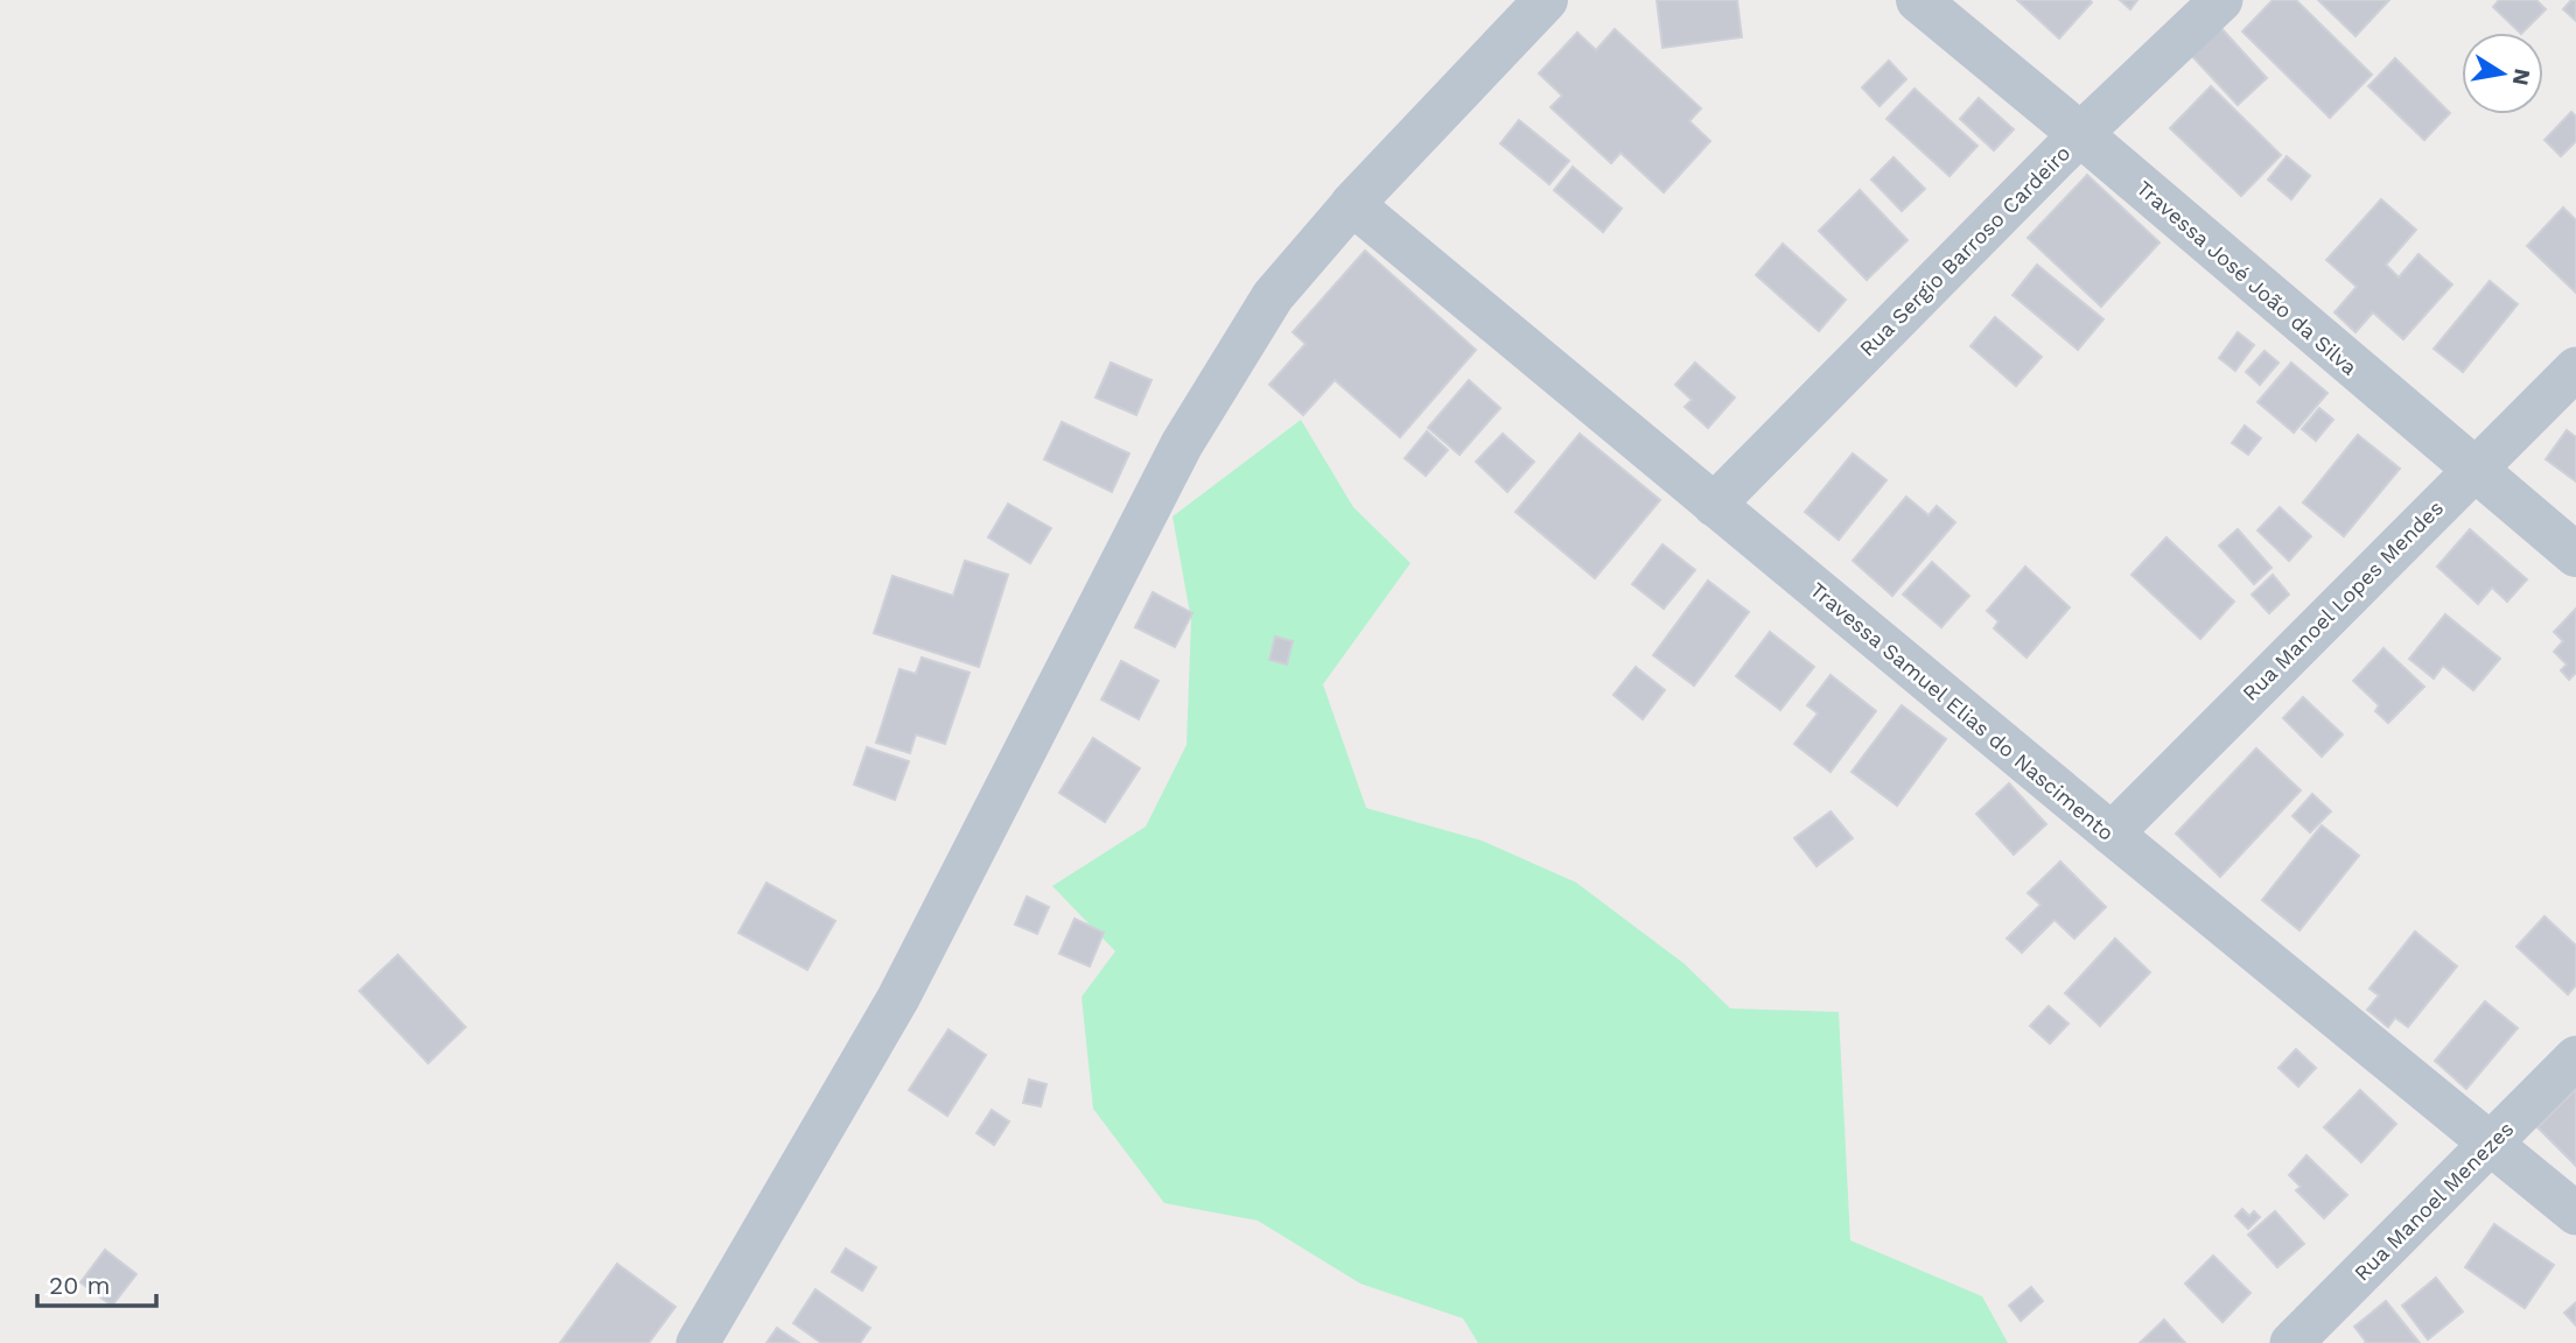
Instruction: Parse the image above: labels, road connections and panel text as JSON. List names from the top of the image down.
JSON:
{
  "streets": {
    "street": [
      "Rua Sergio Barroso Cardeiro",
      "Travessa José João da Silva",
      "Rua Manoel Lopes Mendes",
      "Travessa Samuel Elias do Nascimento",
      "Rua Manoel Menezes"
    ]
  },
  "crossings": [
    ["Rua Sergio Barroso Cardeiro", "Travessa José João da Silva"],
    ["Rua Sergio Barroso Cardeiro", "Travessa Samuel Elias do Nascimento"],
    ["Travessa José João da Silva", "Rua Manoel Lopes Mendes"],
    ["Rua Manoel Lopes Mendes", "Travessa Samuel Elias do Nascimento"],
    ["Travessa Samuel Elias do Nascimento", "Rua Manoel Menezes"]
  ],
  "scale_bar": "20 m",
  "north": "right"
}
